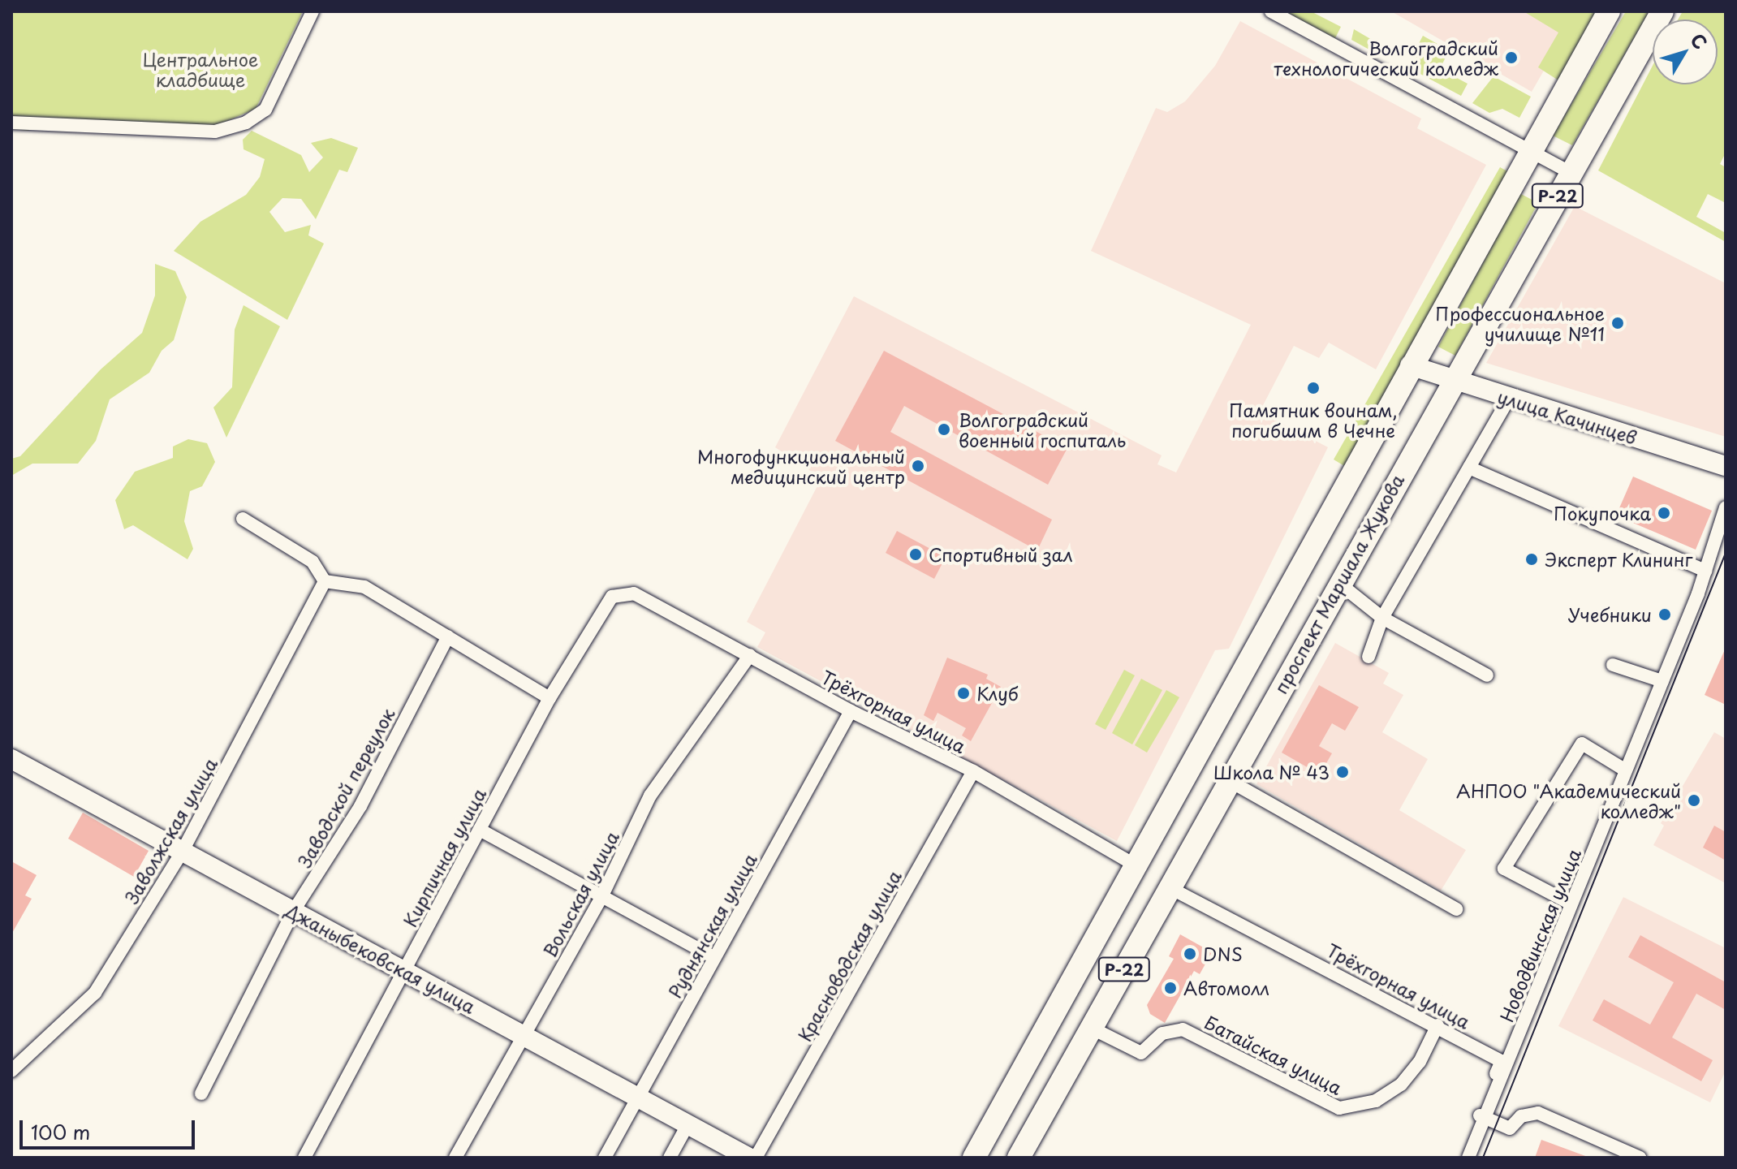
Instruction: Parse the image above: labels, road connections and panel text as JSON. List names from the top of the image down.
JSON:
{
  "streets": {
    "highway": ["Р-22", "проспект Маршала Жукова"],
    "main road": ["улица Качинцев", "Джаныбековская улица"],
    "street": [
      "Трёхгорная улица",
      "Заводской переулок",
      "Заволжская улица",
      "Кирпичная улица",
      "Вольская улица",
      "Руднянская улица",
      "Новодвинская улица",
      "Красноводская улица",
      "Батайская улица"
    ]
  },
  "crossings": [
    ["Р-22", "улица Качинцев"],
    ["Р-22", "Трёхгорная улица"],
    ["улица Качинцев", "проспект Маршала Жукова"],
    ["проспект Маршала Жукова", "Трёхгорная улица"],
    ["проспект Маршала Жукова", "Батайская улица"],
    ["Трёхгорная улица", "Кирпичная улица"],
    ["Трёхгорная улица", "Вольская улица"],
    ["Трёхгорная улица", "Руднянская улица"],
    ["Трёхгорная улица", "Новодвинская улица"],
    ["Трёхгорная улица", "Красноводская улица"],
    ["Трёхгорная улица", "Батайская улица"],
    ["Заводской переулок", "Джаныбековская улица"],
    ["Заволжская улица", "Джаныбековская улица"],
    ["Кирпичная улица", "Джаныбековская улица"],
    ["Вольская улица", "Джаныбековская улица"],
    ["Руднянская улица", "Джаныбековская улица"]
  ],
  "parks": ["Центральное кладбище"],
  "places": [
    "Волгоградский технологический колледж",
    "Профессиональное училище №11",
    "Памятник воинам, погибшим в Чечне",
    "Волгоградский военный госпиталь",
    "Многофункциональный медицинский центр",
    "Покупочка",
    "Спортивный зал",
    "Эксперт Клининг",
    "Учебники",
    "Клуб",
    "Школа № 43",
    "АНПОО \"Академический колледж\"",
    "DNS",
    "Автомолл"
  ],
  "scale_bar": "100 m",
  "north": "top right"
}
